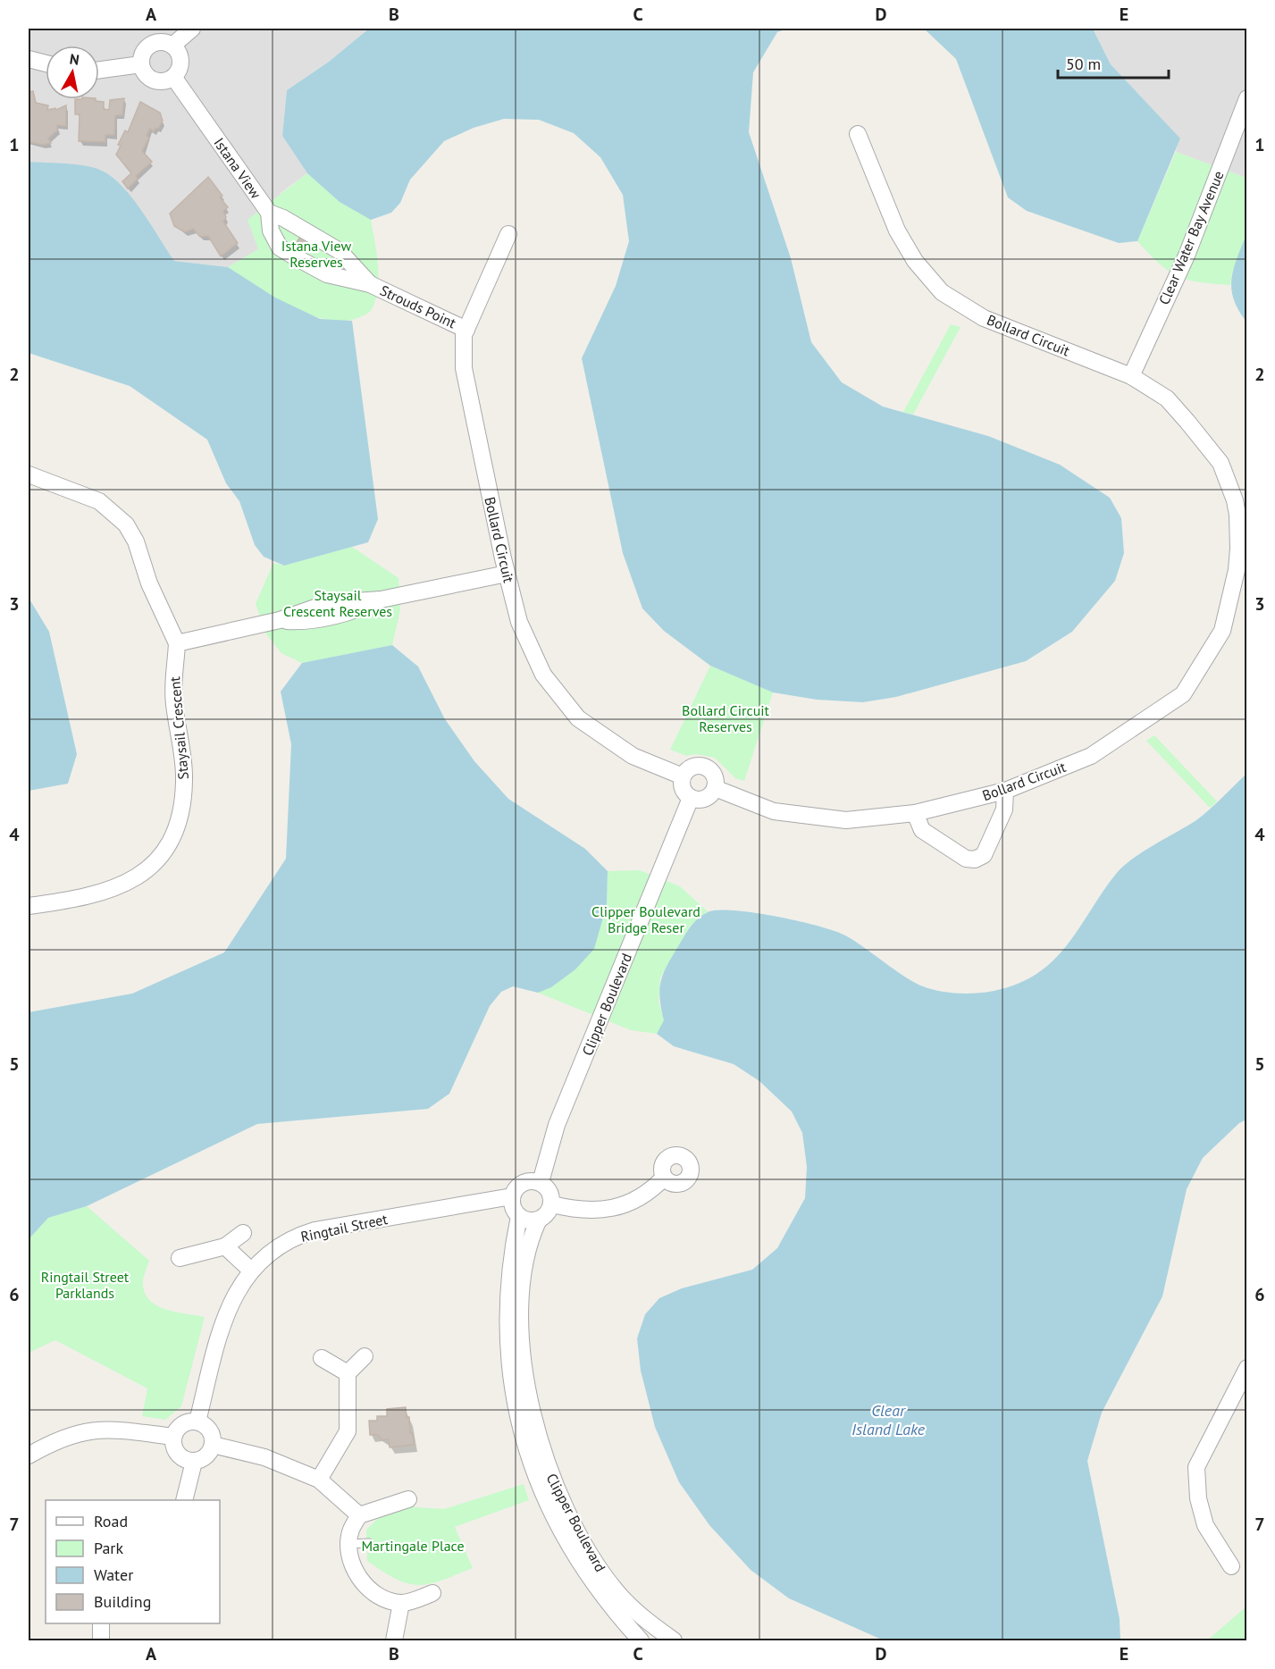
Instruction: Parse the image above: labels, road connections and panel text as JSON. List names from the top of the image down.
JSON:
{
  "streets": {
    "street": [
      "Istana View",
      "Clear Water Bay Avenue",
      "Strouds Point",
      "Bollard Circuit",
      "Staysail Crescent",
      "Clipper Boulevard",
      "Ringtail Street"
    ]
  },
  "crossings": [
    ["Istana View", "Strouds Point"],
    ["Clear Water Bay Avenue", "Bollard Circuit"],
    ["Strouds Point", "Bollard Circuit"],
    ["Bollard Circuit", "Clipper Boulevard"],
    ["Clipper Boulevard", "Ringtail Street"]
  ],
  "water": ["Clear Island Lake"],
  "parks": [
    "Istana View Reserves",
    "Staysail Crescent Reserves",
    "Bollard Circuit Reserves",
    "Clipper Boulevard Bridge Reser",
    "Ringtail Street Parklands",
    "Martingale Place"
  ],
  "legend": [
    "Road",
    "Park",
    "Water",
    "Building"
  ],
  "scale_bar": "50 m",
  "north": "top",
  "grid": {
    "columns": [
      "A",
      "B",
      "C",
      "D",
      "E"
    ],
    "rows": [
      "1",
      "2",
      "3",
      "4",
      "5",
      "6",
      "7"
    ]
  }
}
